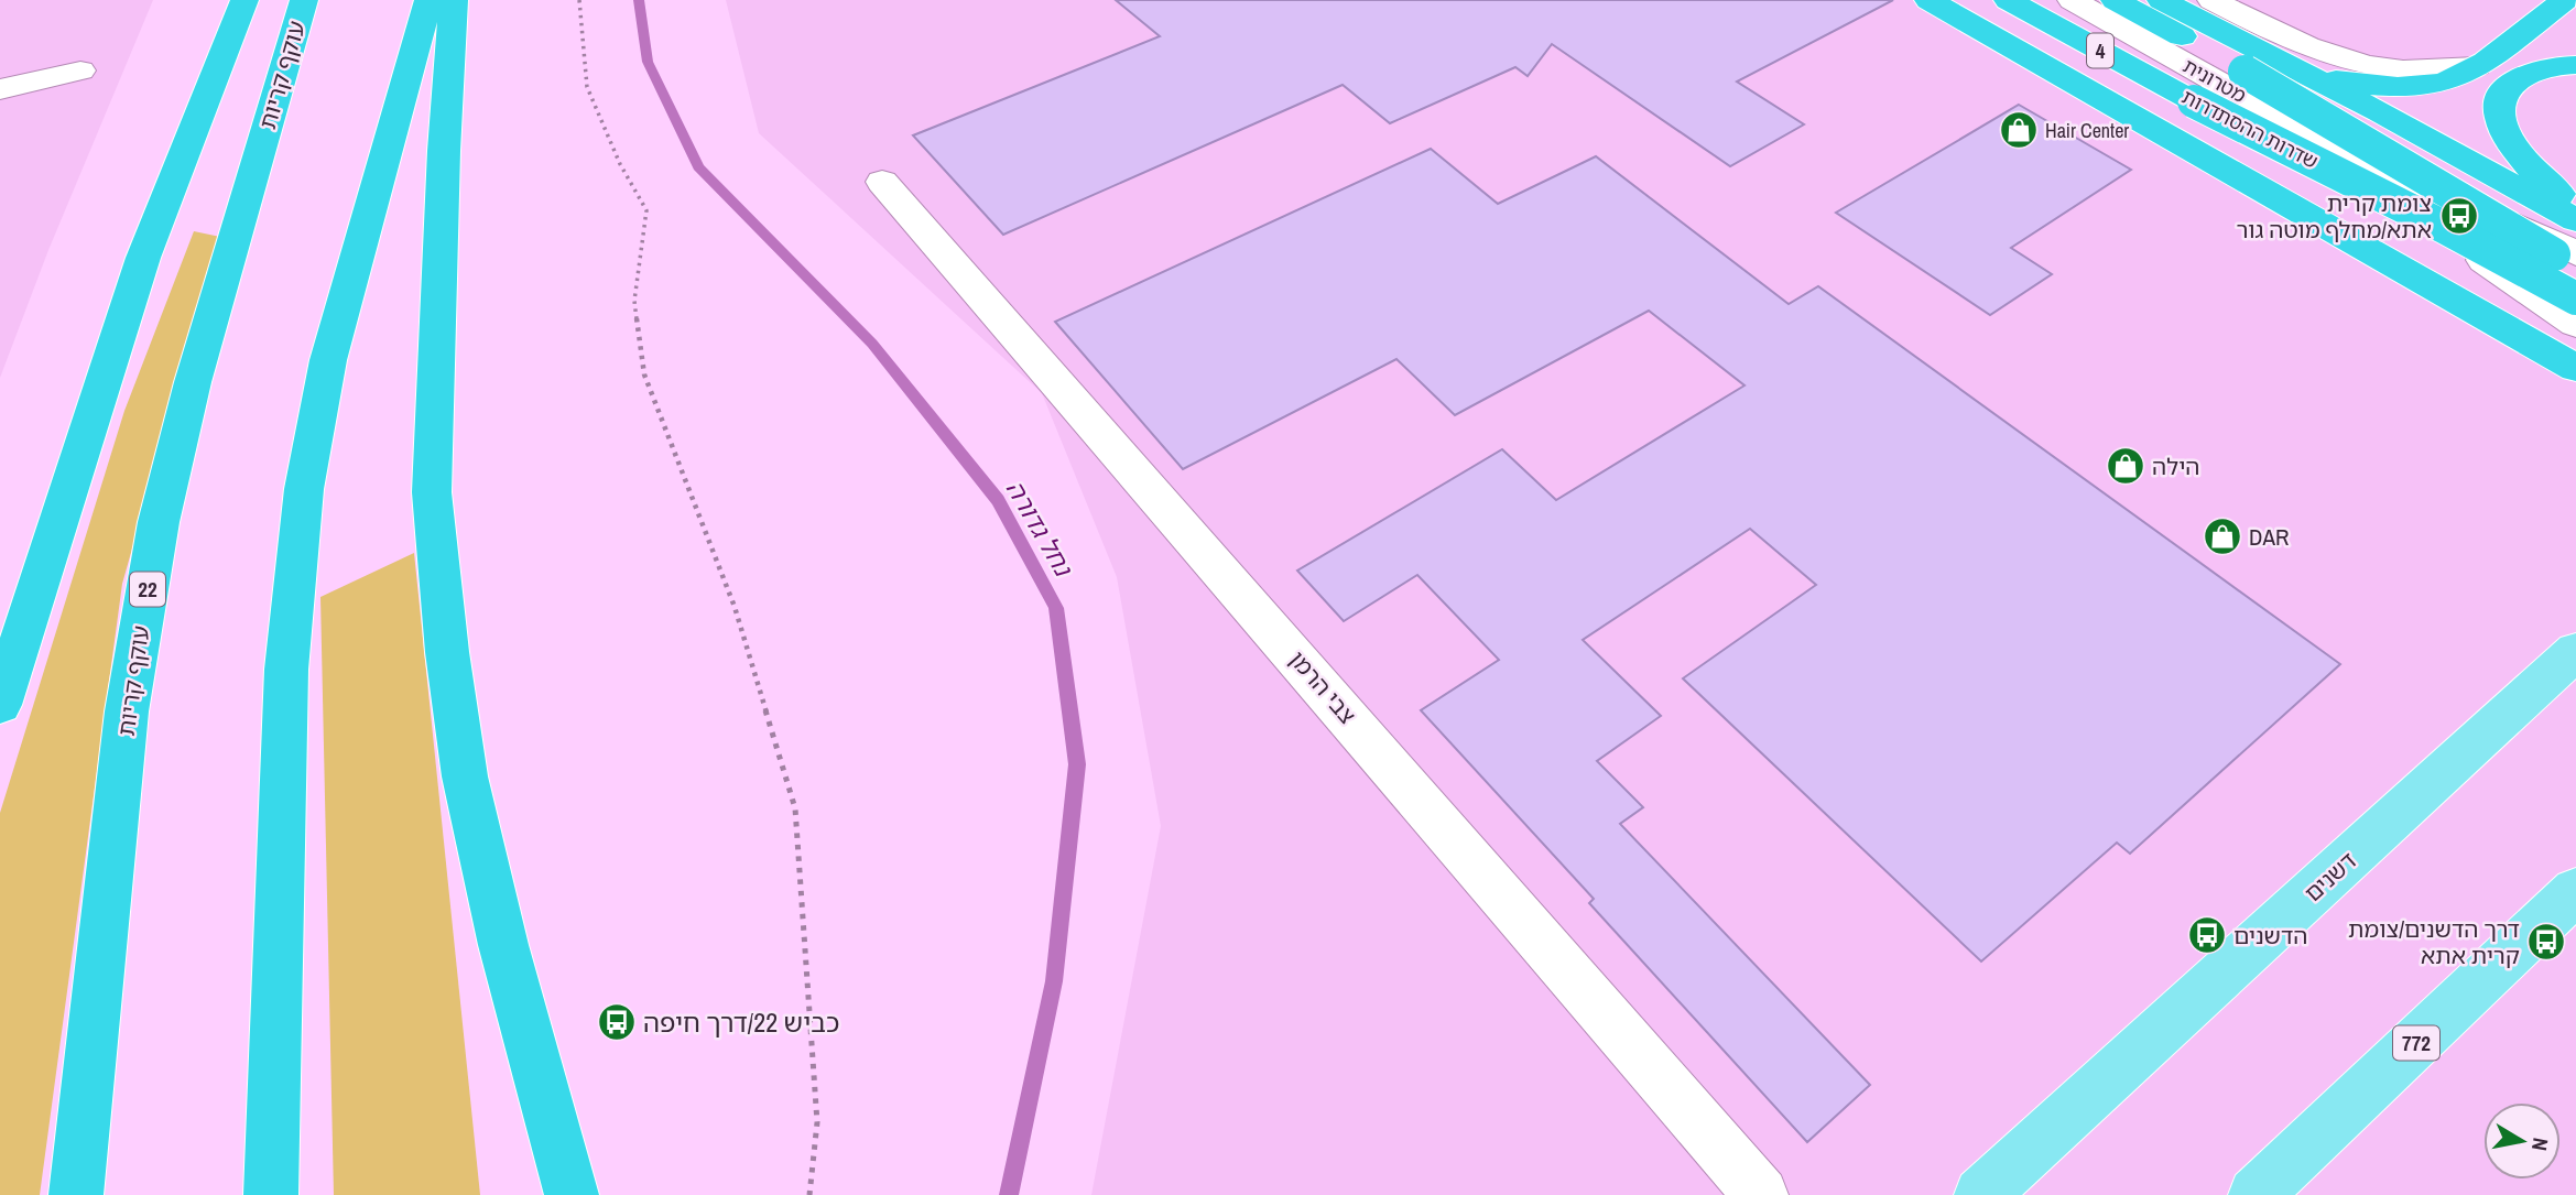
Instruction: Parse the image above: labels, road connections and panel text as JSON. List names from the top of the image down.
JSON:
{
  "streets": {
    "highway": [
      "4",
      "עוקף קריות",
      "שדרות ההסתדרות",
      "22"
    ],
    "main road": ["דשנים", "772"],
    "street": ["מטרונית", "צבי הרמן"]
  },
  "water": ["נחל גדורה"],
  "places": {
    "shop": ["Hair Center", "הילה", "DAR"],
    "bus stop": [
      "צומת קרית אתא/מחלף מוטה גור",
      "הדשנים",
      "דרך הדשנים/צומת קרית אתא",
      "כביש 22/דרך חיפה"
    ]
  },
  "north": "right"
}
